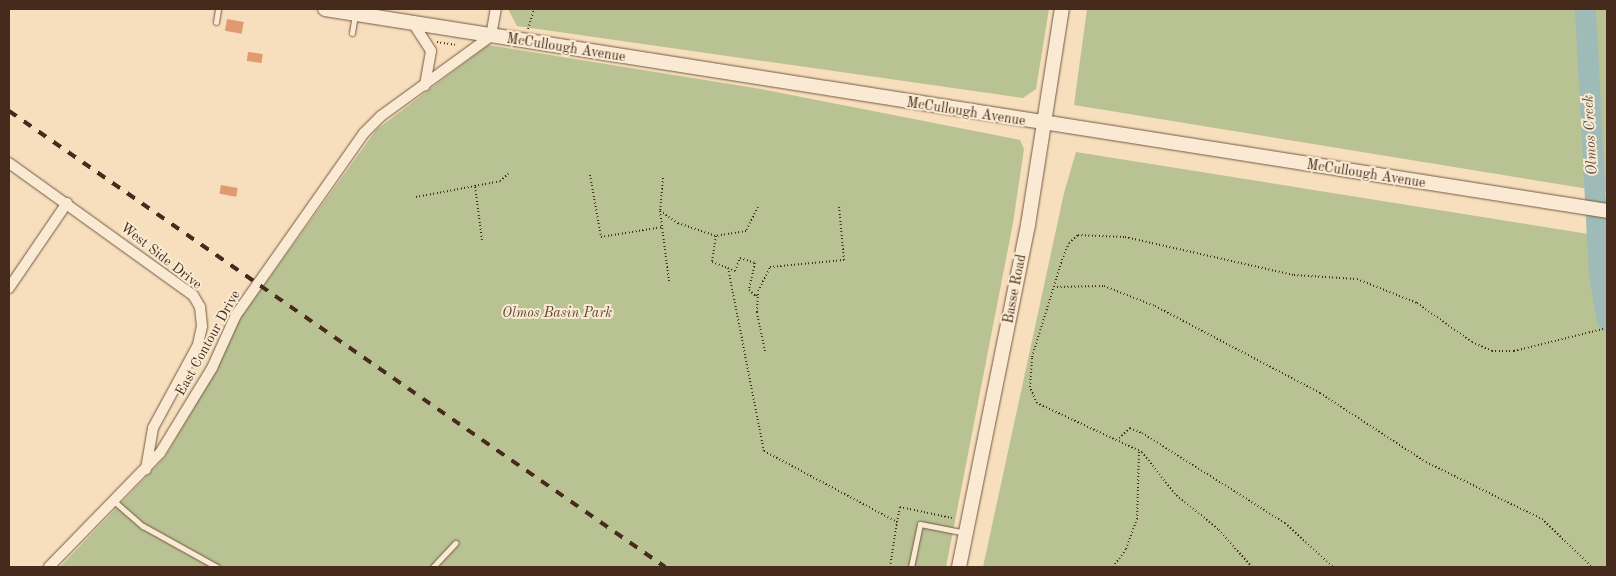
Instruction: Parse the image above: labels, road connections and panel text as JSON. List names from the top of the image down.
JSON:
{
  "streets": {
    "main road": ["McCullough Avenue", "Basse Road"],
    "street": ["West Side Drive", "East Contour Drive"]
  },
  "crossings": [
    ["McCullough Avenue", "Basse Road"],
    ["McCullough Avenue", "East Contour Drive"],
    ["West Side Drive", "East Contour Drive"]
  ],
  "water": ["Olmos Creek"],
  "parks": ["Olmos Basin Park"]
}
